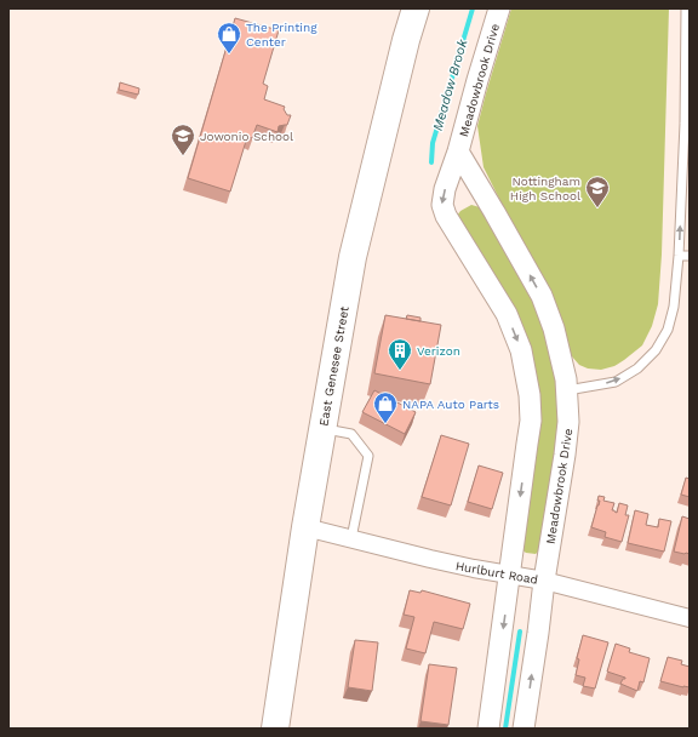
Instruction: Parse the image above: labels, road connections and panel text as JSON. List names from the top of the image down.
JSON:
{
  "streets": {
    "main road": ["East Genesee Street"],
    "street": ["Meadowbrook Drive", "Hurlburt Road"]
  },
  "crossings": [
    ["Meadowbrook Drive", "Hurlburt Road"],
    ["East Genesee Street", "Hurlburt Road"]
  ],
  "water": ["Meadow Brook"],
  "places": {
    "shop": ["The Printing Center", "NAPA Auto Parts"],
    "school or university": ["Jowonio School", "Nottingham High School"],
    "building": ["Verizon"]
  }
}
